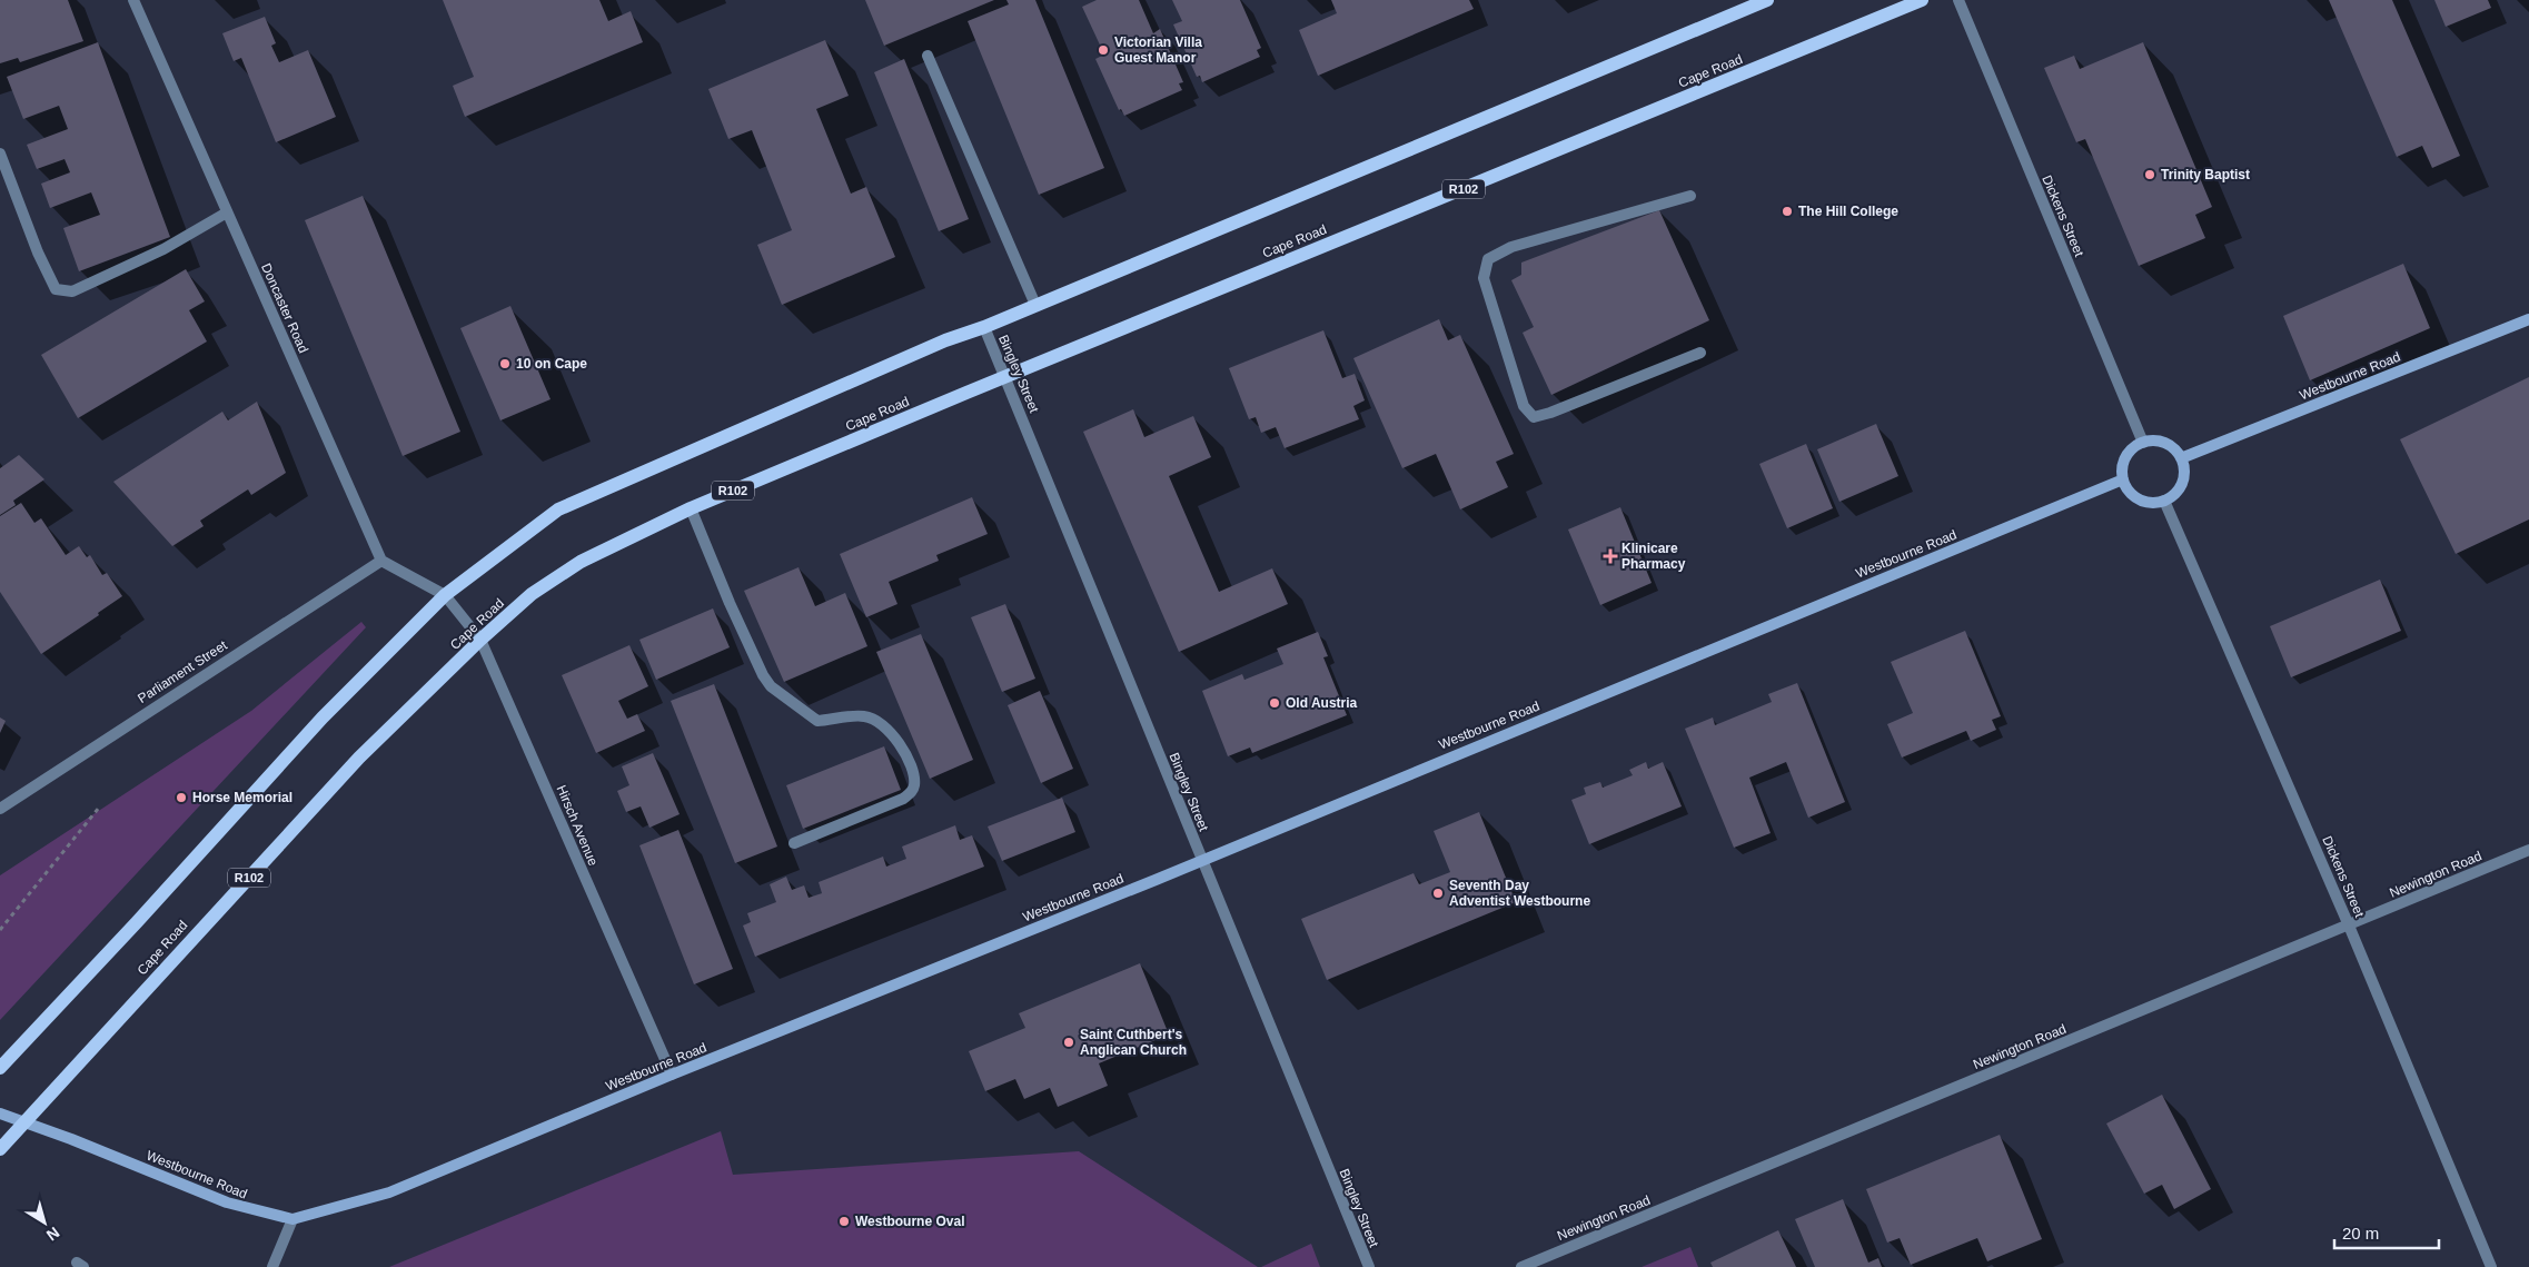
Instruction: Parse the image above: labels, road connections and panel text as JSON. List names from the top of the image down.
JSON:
{
  "streets": {
    "main road": ["Cape Road", "R102"],
    "street": [
      "Dickens Street",
      "Doncaster Road",
      "Bingley Street",
      "Westbourne Road",
      "Parliament Street",
      "Hirsch Avenue",
      "Newington Road"
    ]
  },
  "crossings": [
    ["Cape Road", "R102"],
    ["Cape Road", "Bingley Street"],
    ["Cape Road", "Westbourne Road"],
    ["Cape Road", "Hirsch Avenue"],
    ["R102", "Westbourne Road"],
    ["Dickens Street", "Westbourne Road"],
    ["Dickens Street", "Newington Road"],
    ["Doncaster Road", "Parliament Street"],
    ["Bingley Street", "Westbourne Road"],
    ["Westbourne Road", "Hirsch Avenue"]
  ],
  "places": {
    "other": [
      "Victorian Villa Guest Manor",
      "Trinity Baptist",
      "The Hill College",
      "10 on Cape",
      "Old Austria",
      "Horse Memorial",
      "Seventh Day Adventist Westbourne",
      "Saint Cuthbert's Anglican Church",
      "Westbourne Oval"
    ],
    "health": ["Klinicare Pharmacy"]
  },
  "scale_bar": "20 m",
  "north": "bottom right"
}
